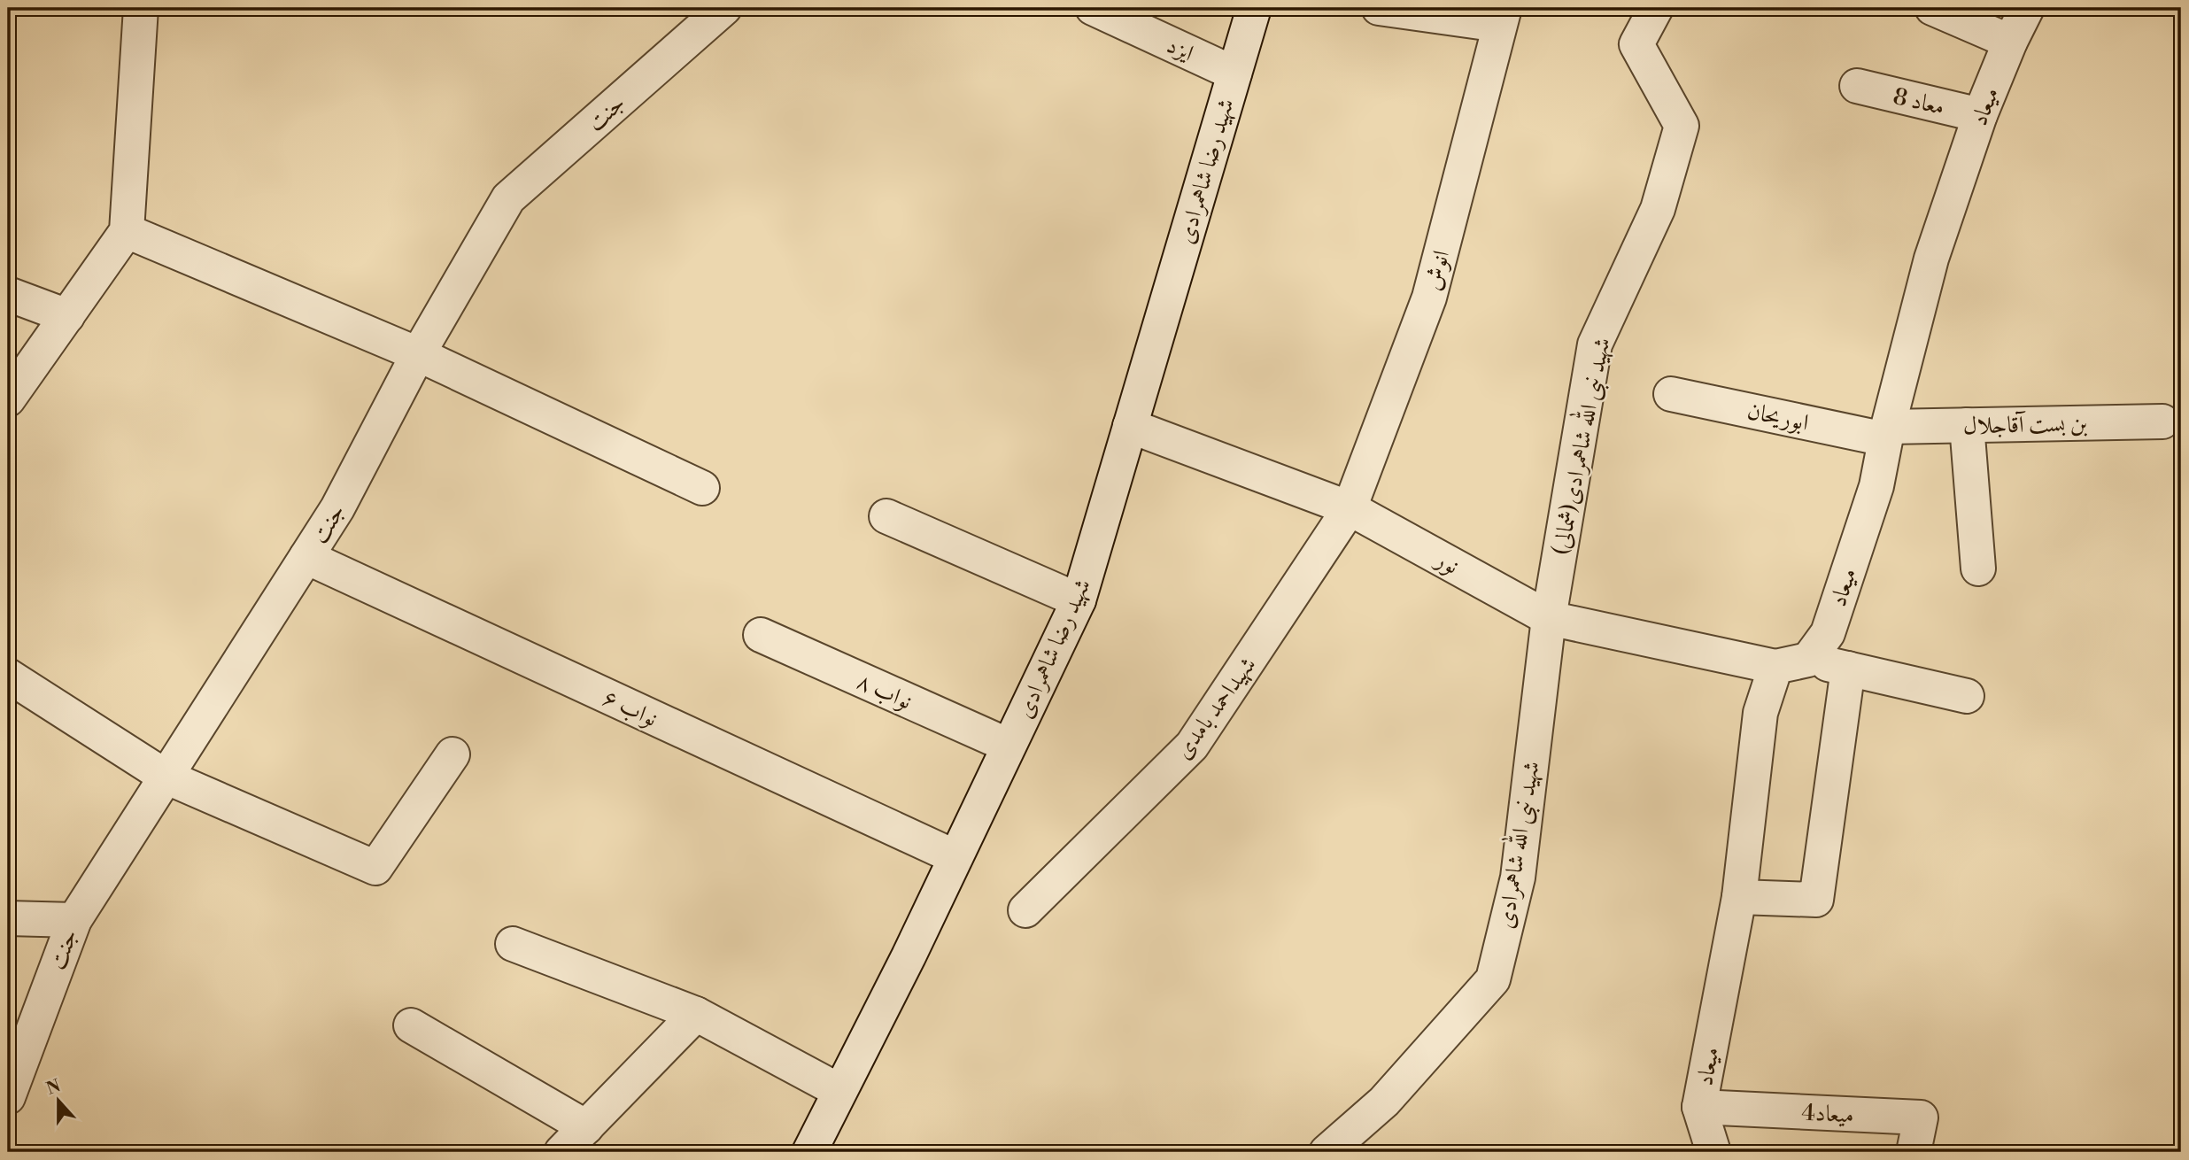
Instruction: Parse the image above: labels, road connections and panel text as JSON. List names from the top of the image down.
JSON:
{
  "streets": {
    "street": [
      "ایزد",
      "معاد 8",
      "میعاد",
      "جنت",
      "شهید رضا شاهمرادی",
      "انوش",
      "ابوریحان",
      "بن بست آقاجلال",
      "شهید نبی الله شاهمرادی(شمالی)",
      "نور",
      "نواب ۸",
      "نواب ۶",
      "شهیداحمد بامدی",
      "شهید نبی الله شاهمرادی",
      "میعاد4"
    ]
  },
  "crossings": [
    ["ایزد", "شهید رضا شاهمرادی"],
    ["معاد 8", "میعاد"],
    ["میعاد", "ابوریحان"],
    ["میعاد", "بن بست آقاجلال"],
    ["میعاد", "نور"],
    ["میعاد", "میعاد4"],
    ["جنت", "نواب ۶"],
    ["شهید رضا شاهمرادی", "نور"],
    ["شهید رضا شاهمرادی", "نواب ۸"],
    ["شهید رضا شاهمرادی", "نواب ۶"],
    ["انوش", "نور"],
    ["انوش", "شهیداحمد بامدی"],
    ["ابوریحان", "بن بست آقاجلال"],
    ["شهید نبی الله شاهمرادی(شمالی)", "نور"],
    ["شهید نبی الله شاهمرادی(شمالی)", "شهید نبی الله شاهمرادی"],
    ["نور", "شهیداحمد بامدی"],
    ["نور", "شهید نبی الله شاهمرادی"]
  ],
  "north": "top"
}
